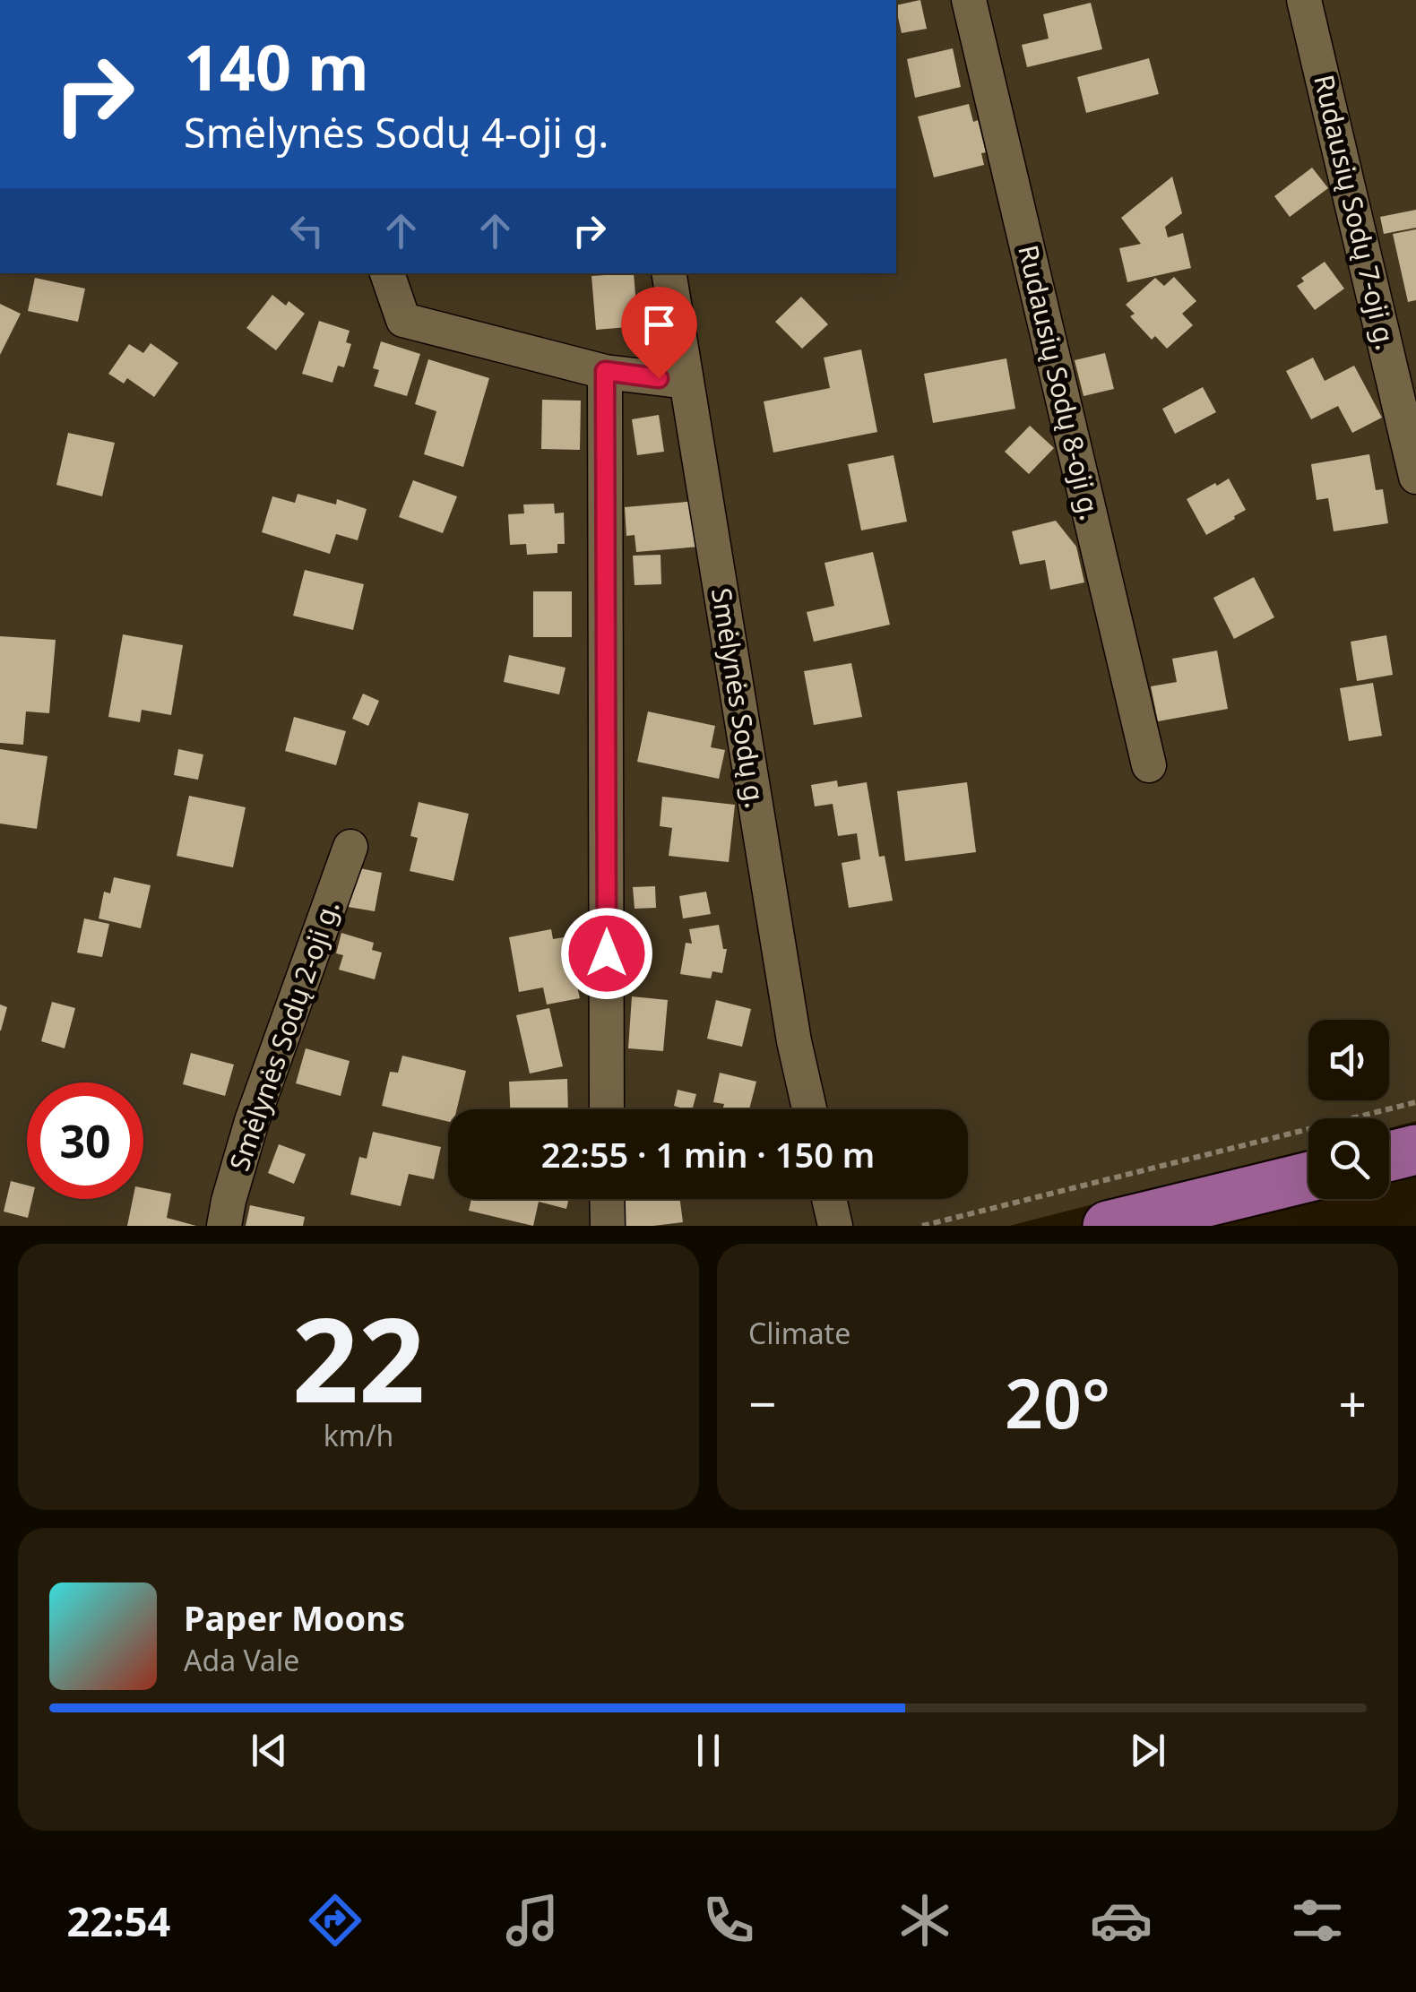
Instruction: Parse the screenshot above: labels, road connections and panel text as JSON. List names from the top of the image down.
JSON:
{
  "streets": {
    "street": [
      "Rudausių Sodų 7-oji g.",
      "Rudausių Sodų 8-oji g.",
      "Smėlynės Sodų g.",
      "Smėlynės Sodų 2-oji g."
    ]
  },
  "page": {
    "turn": ["140 m", "Smėlynės Sodų 4-oji g."],
    "limit": "30",
    "trip": "22:55 · 1 min · 150 m",
    "tile": [
      ["22", "km/h"],
      "Climate"
    ],
    "heat": ["−", "20°", "+"],
    "song": ["Paper Moons", "Ada Vale"],
    "tabs": "22:54"
  }
}
